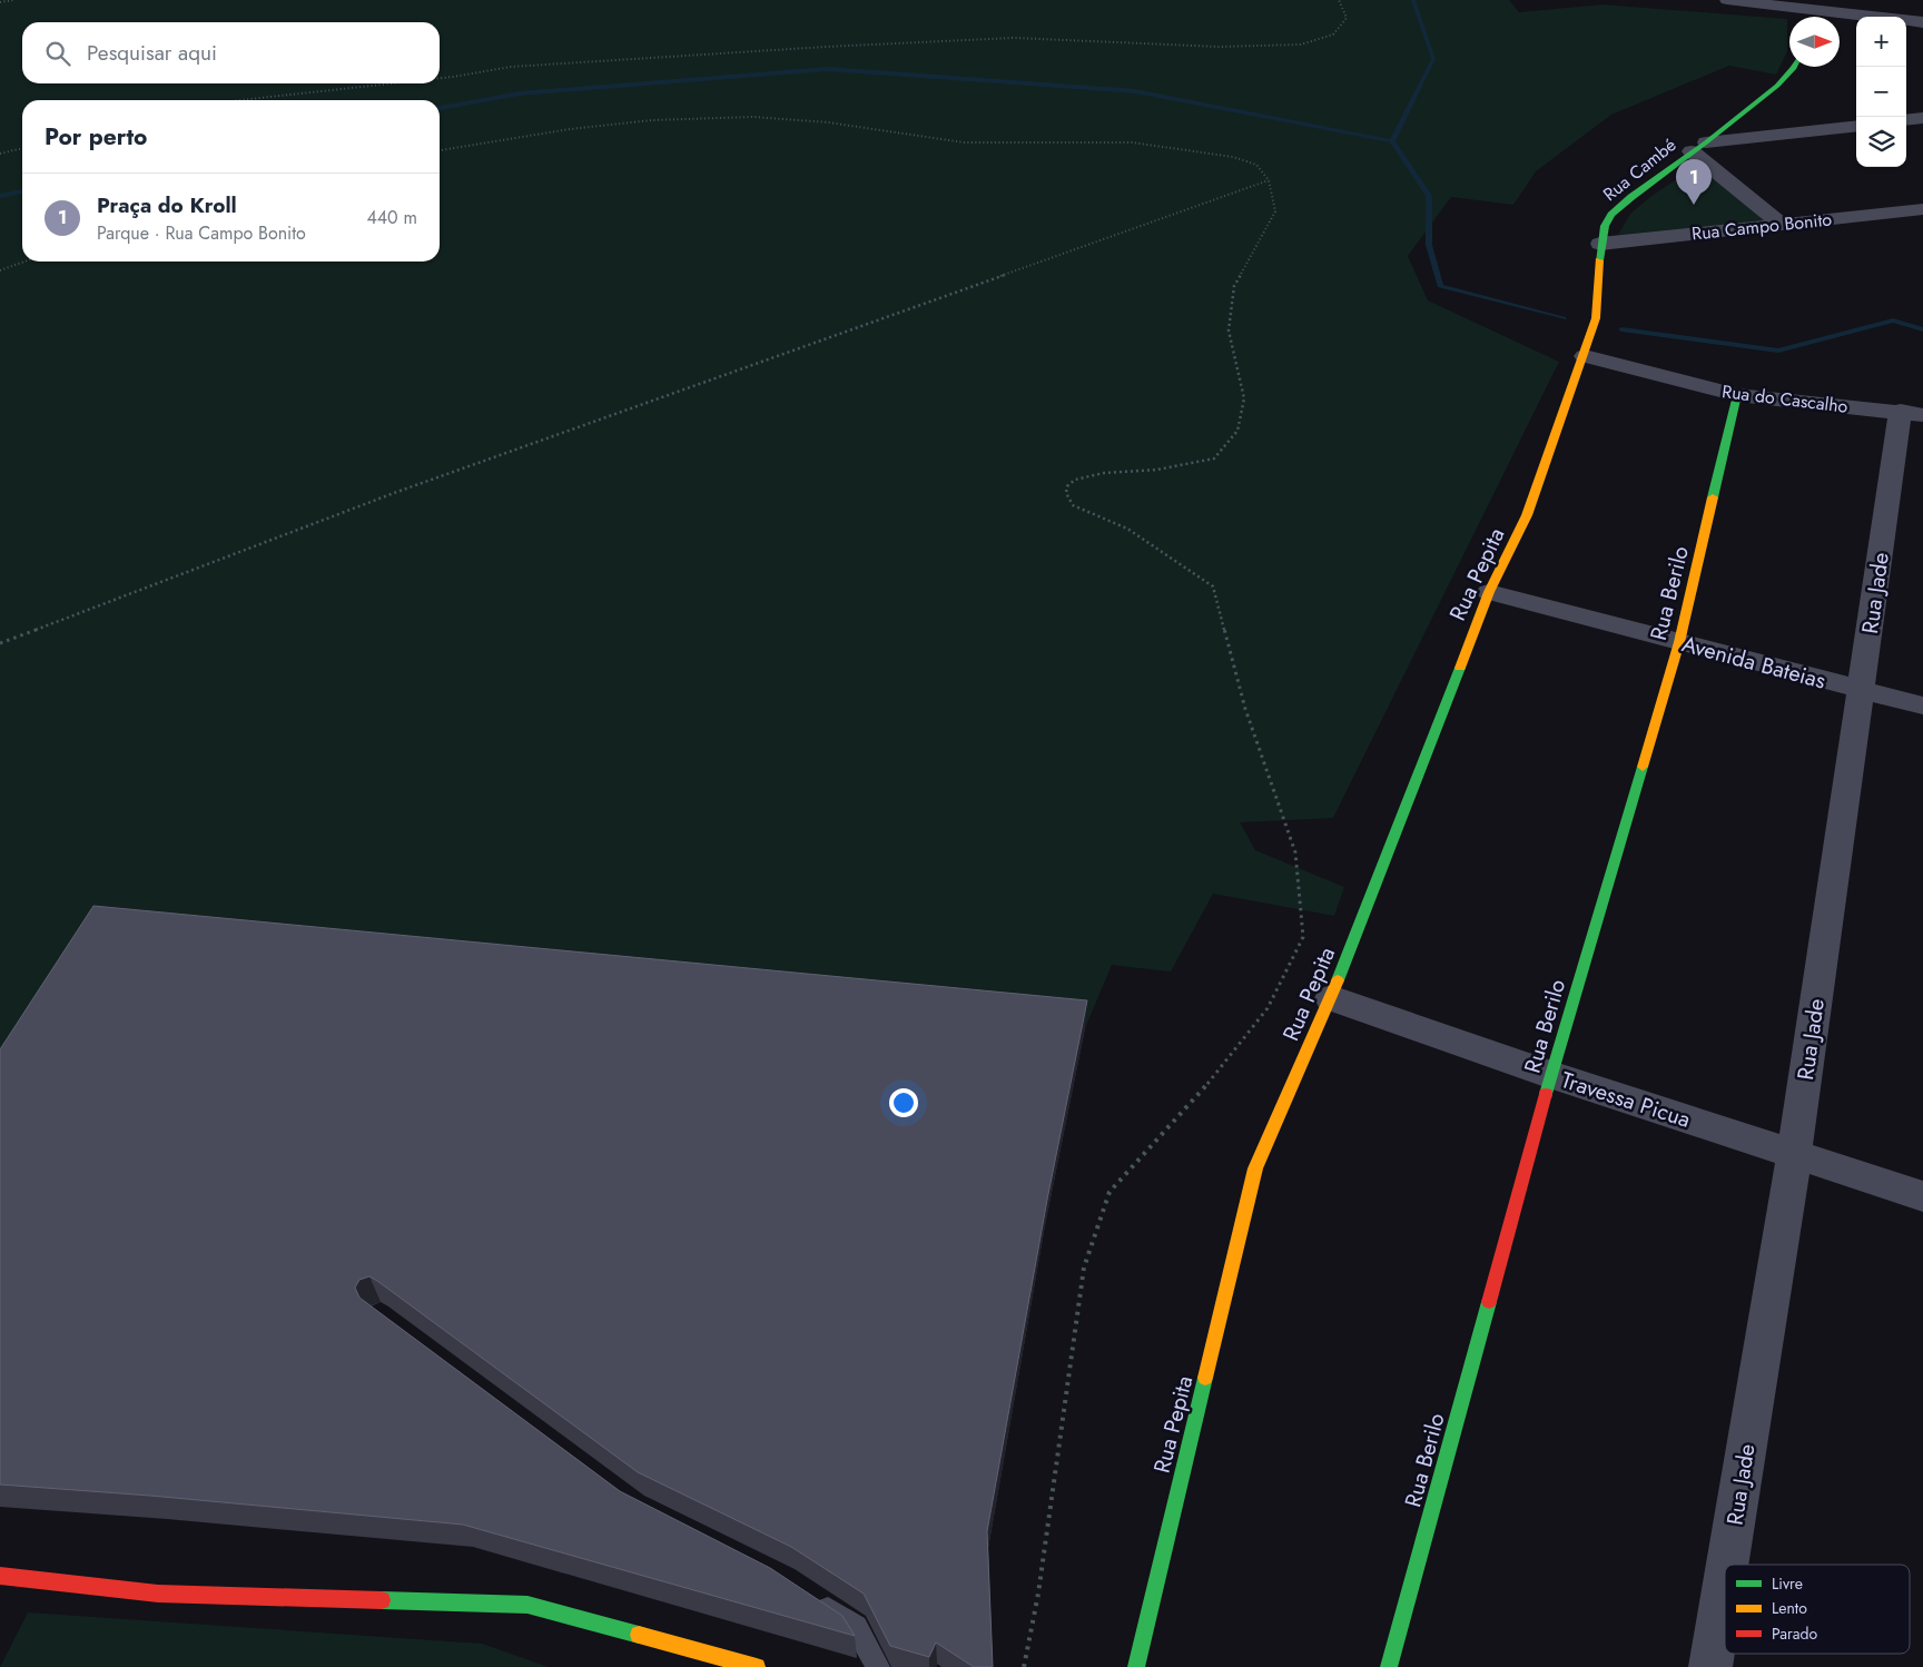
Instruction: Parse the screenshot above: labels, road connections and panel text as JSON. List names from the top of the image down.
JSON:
{
  "streets": {
    "street": [
      "Rua Cambé",
      "Rua Campo Bonito",
      "Rua do Cascalho",
      "Rua Pepita",
      "Rua Berilo",
      "Rua Jade",
      "Avenida Bateias",
      "Travessa Picua"
    ]
  },
  "crossings": [
    ["Rua Cambé", "Rua Campo Bonito"],
    ["Rua Cambé", "Rua do Cascalho"],
    ["Rua Cambé", "Rua Pepita"],
    ["Rua do Cascalho", "Rua Pepita"],
    ["Rua do Cascalho", "Rua Berilo"],
    ["Rua do Cascalho", "Rua Jade"],
    ["Rua Pepita", "Avenida Bateias"],
    ["Rua Pepita", "Travessa Picua"],
    ["Rua Berilo", "Avenida Bateias"],
    ["Rua Berilo", "Travessa Picua"],
    ["Rua Jade", "Avenida Bateias"],
    ["Rua Jade", "Travessa Picua"]
  ],
  "legend": ["Livre", "Lento", "Parado"],
  "north": "right",
  "page": {
    "map_buttons": ["+", "−"],
    "search": "Pesquisar aqui",
    "heading": "Por perto",
    "pins": "1",
    "list": [
      {
        "mark": "1",
        "name": "Praça do Kroll",
        "note": "Parque · Rua Campo Bonito",
        "value": "440 m"
      }
    ]
  }
}
